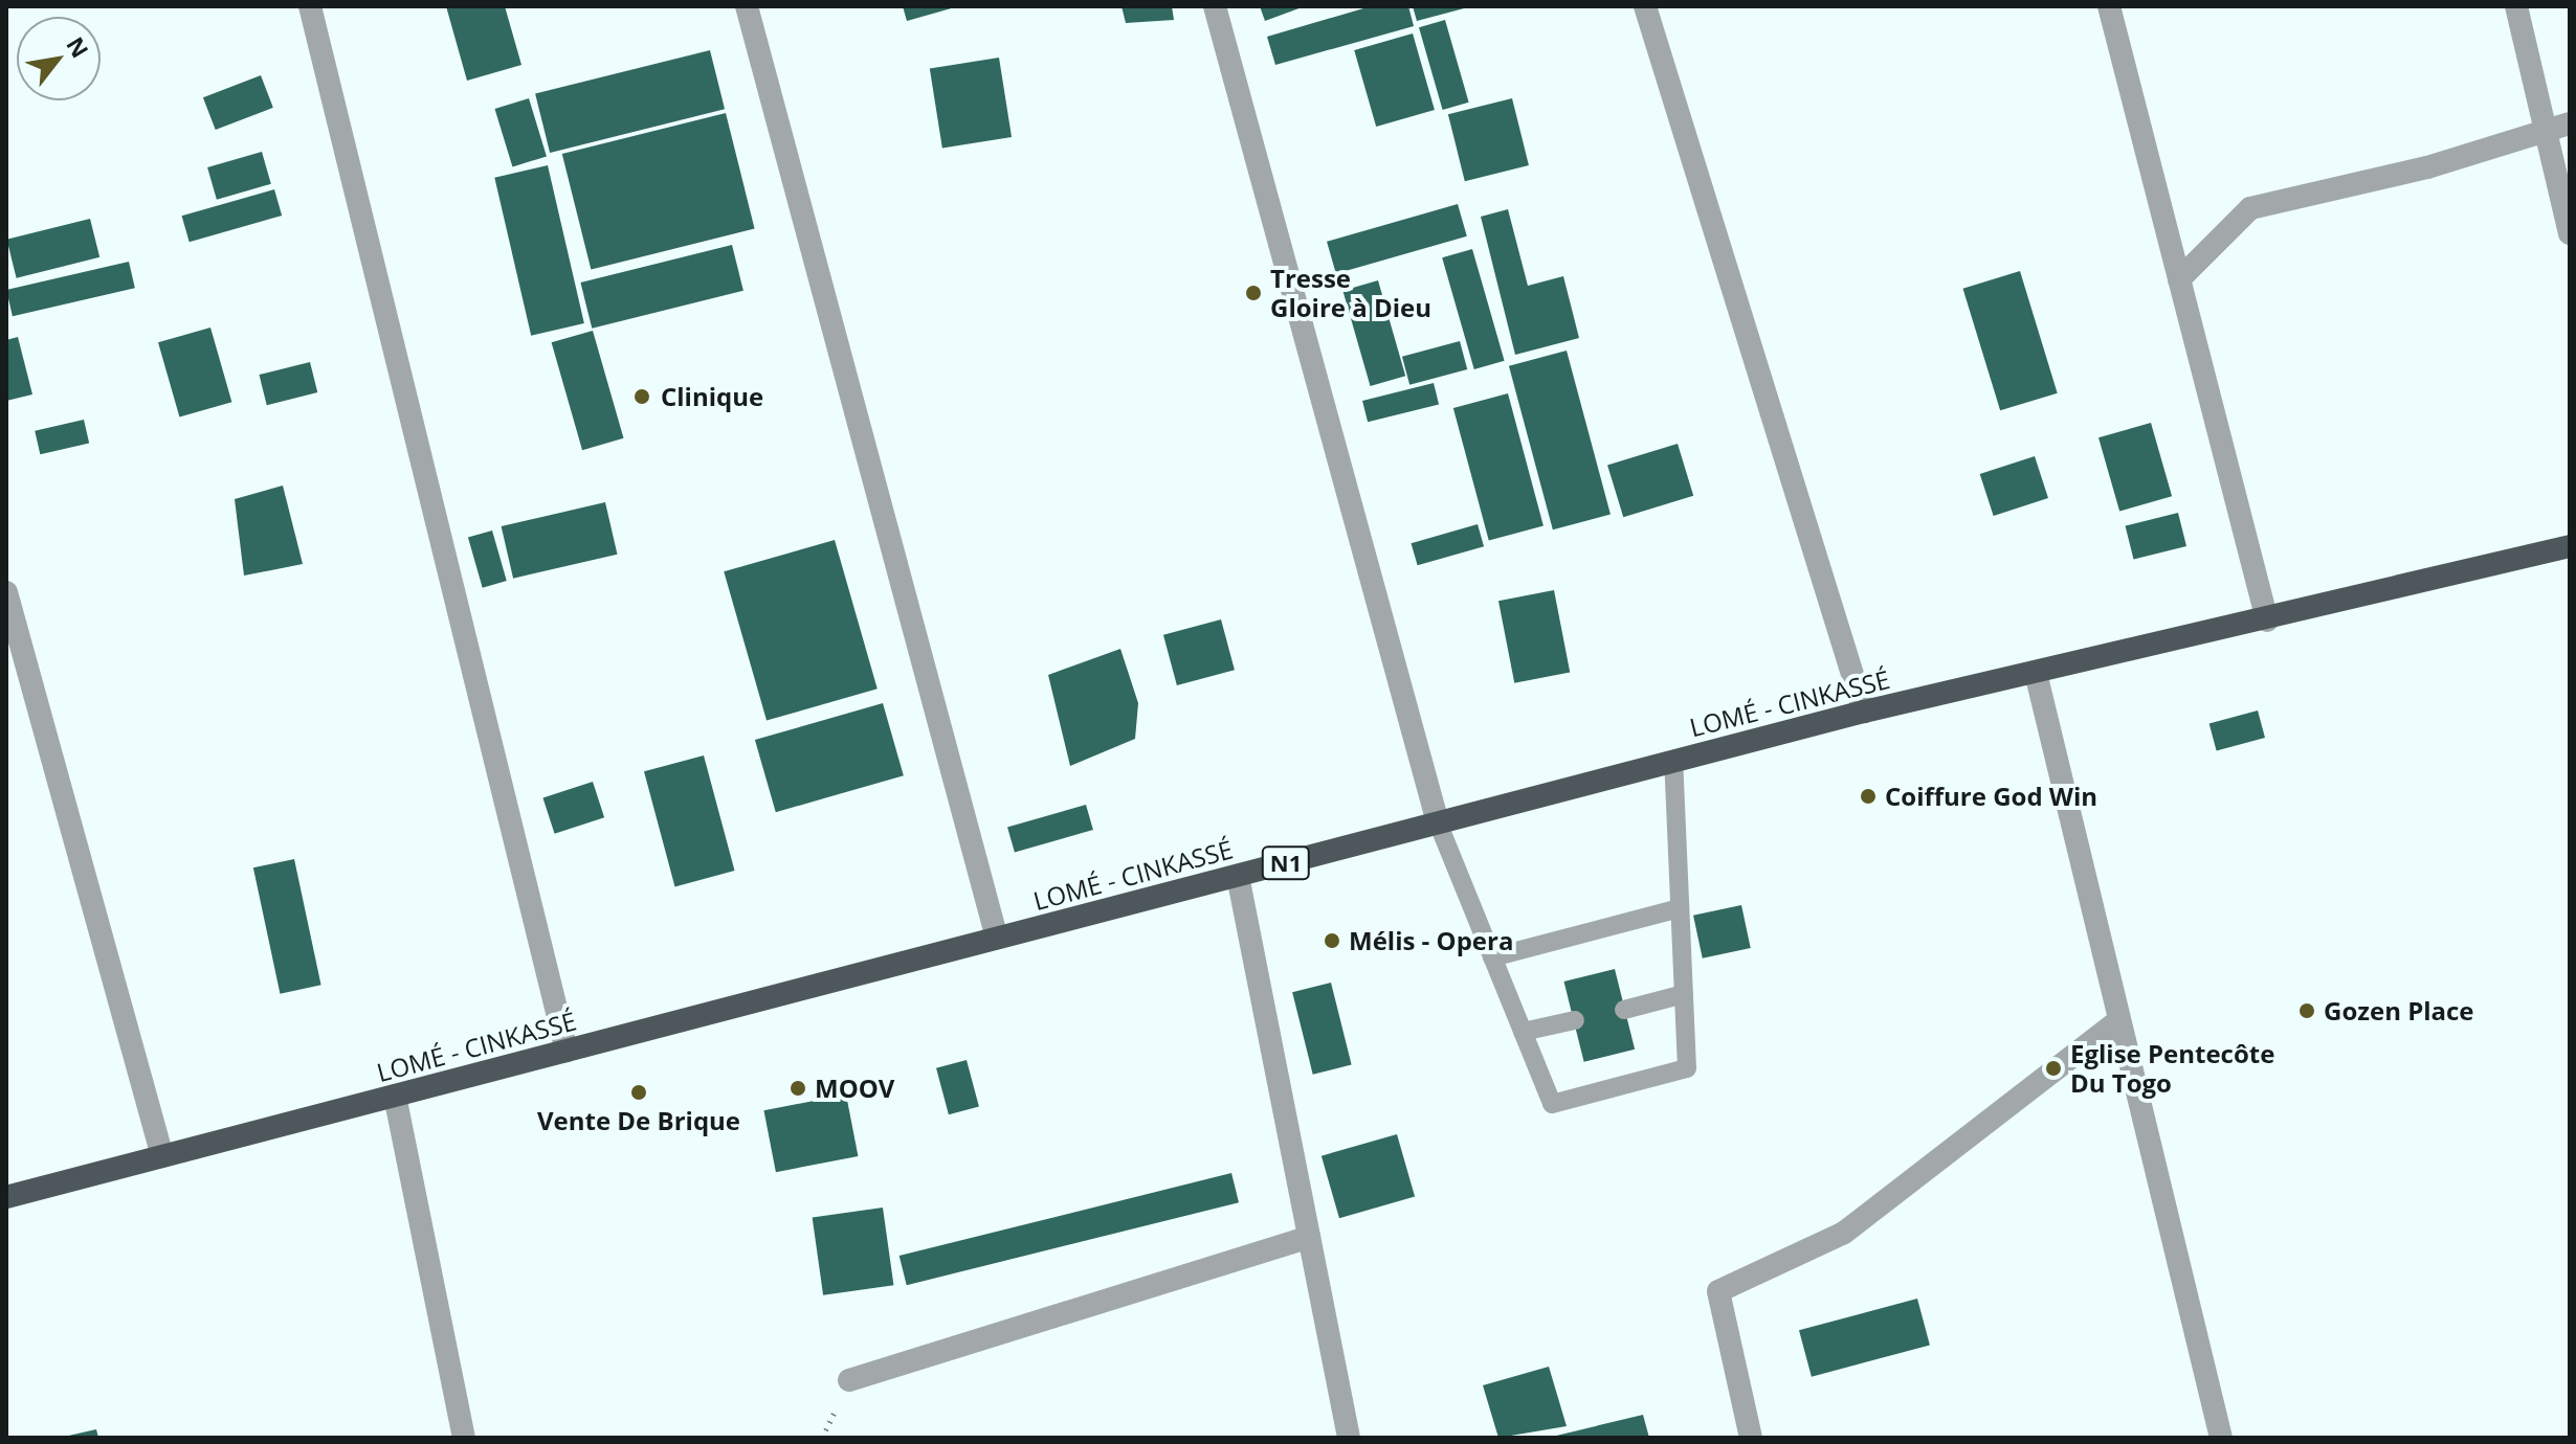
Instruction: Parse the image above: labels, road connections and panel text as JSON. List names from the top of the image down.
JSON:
{
  "streets": {
    "highway": ["LOMÉ - CINKASSÉ", "N1"]
  },
  "places": [
    "Tresse Gloire à Dieu",
    "Clinique",
    "Coiffure God Win",
    "Mélis - Opera",
    "Gozen Place",
    "Eglise Pentecôte Du Togo",
    "MOOV",
    "Vente De Brique"
  ],
  "north": "top right"
}
